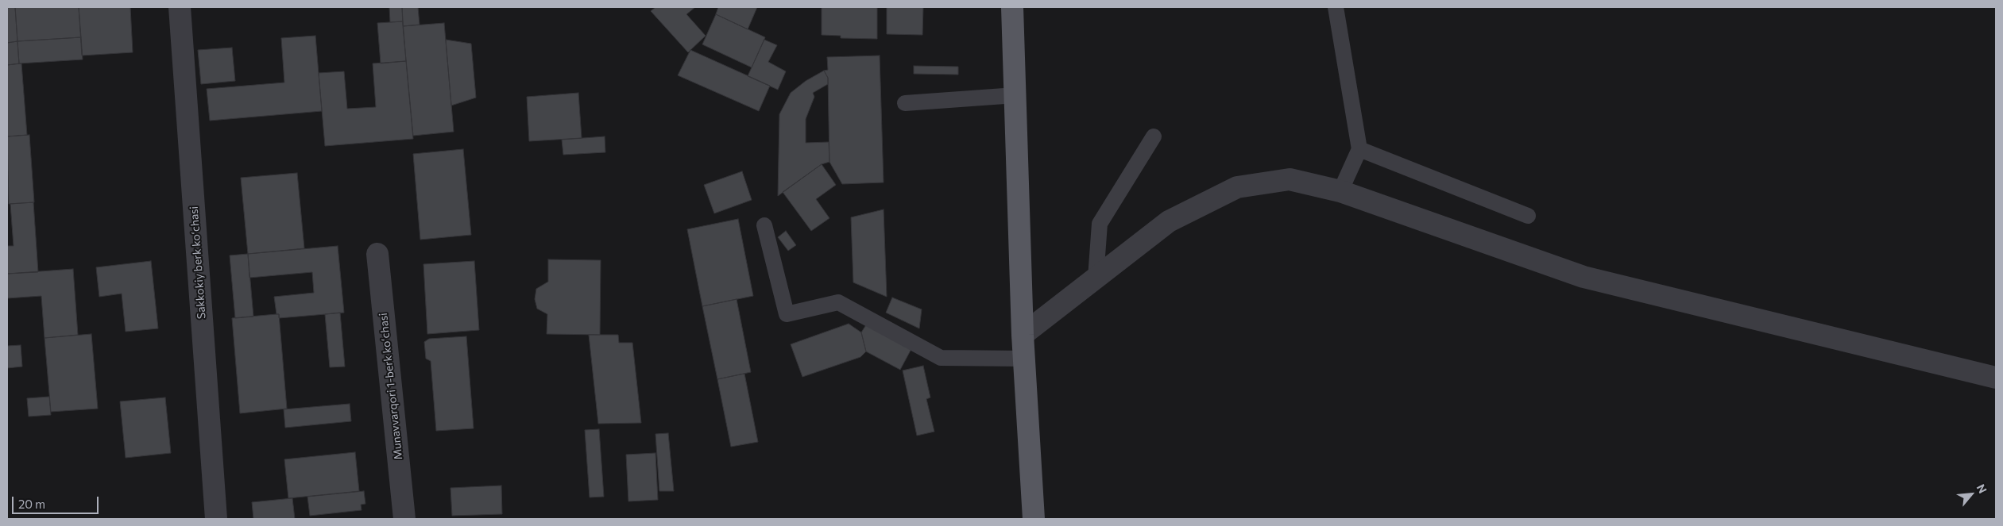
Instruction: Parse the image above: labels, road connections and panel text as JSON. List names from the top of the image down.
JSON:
{
  "streets": {
    "street": ["Sakkokiy berk koʻchasi", "Munavvarqori 1-berk koʻchasi"]
  },
  "scale_bar": "20 m",
  "north": "top right"
}
